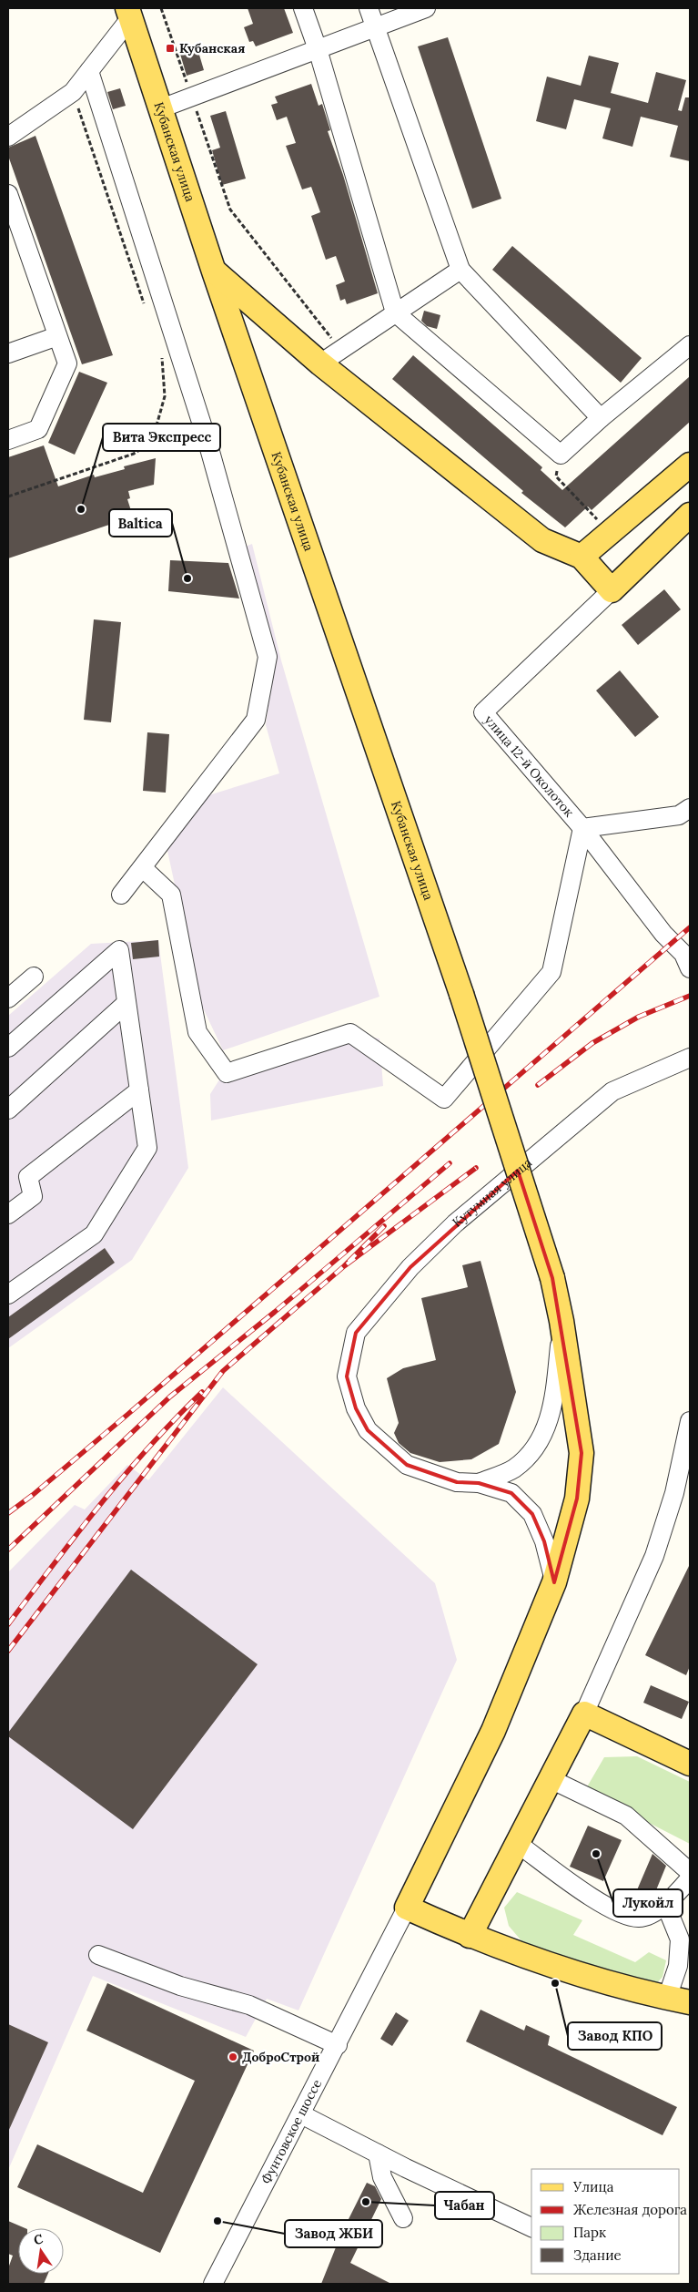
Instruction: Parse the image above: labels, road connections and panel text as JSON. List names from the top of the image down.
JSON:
{
  "streets": {
    "main road": ["Кубанская улица"],
    "street": ["улица 12-й Околоток", "Кутумная улица", "Фунтовское шоссе"]
  },
  "crossings": [
    ["Кубанская улица", "Фунтовское шоссе"]
  ],
  "places": {
    "transit": ["Кубанская"],
    "other": [
      "Вита Экспресс",
      "Baltica",
      "Лукойл",
      "Завод КПО",
      "ДоброСтрой",
      "Чабан",
      "Завод ЖБИ"
    ]
  },
  "legend": [
    "Улица",
    "Железная дорога",
    "Парк",
    "Здание"
  ],
  "north": "top"
}
